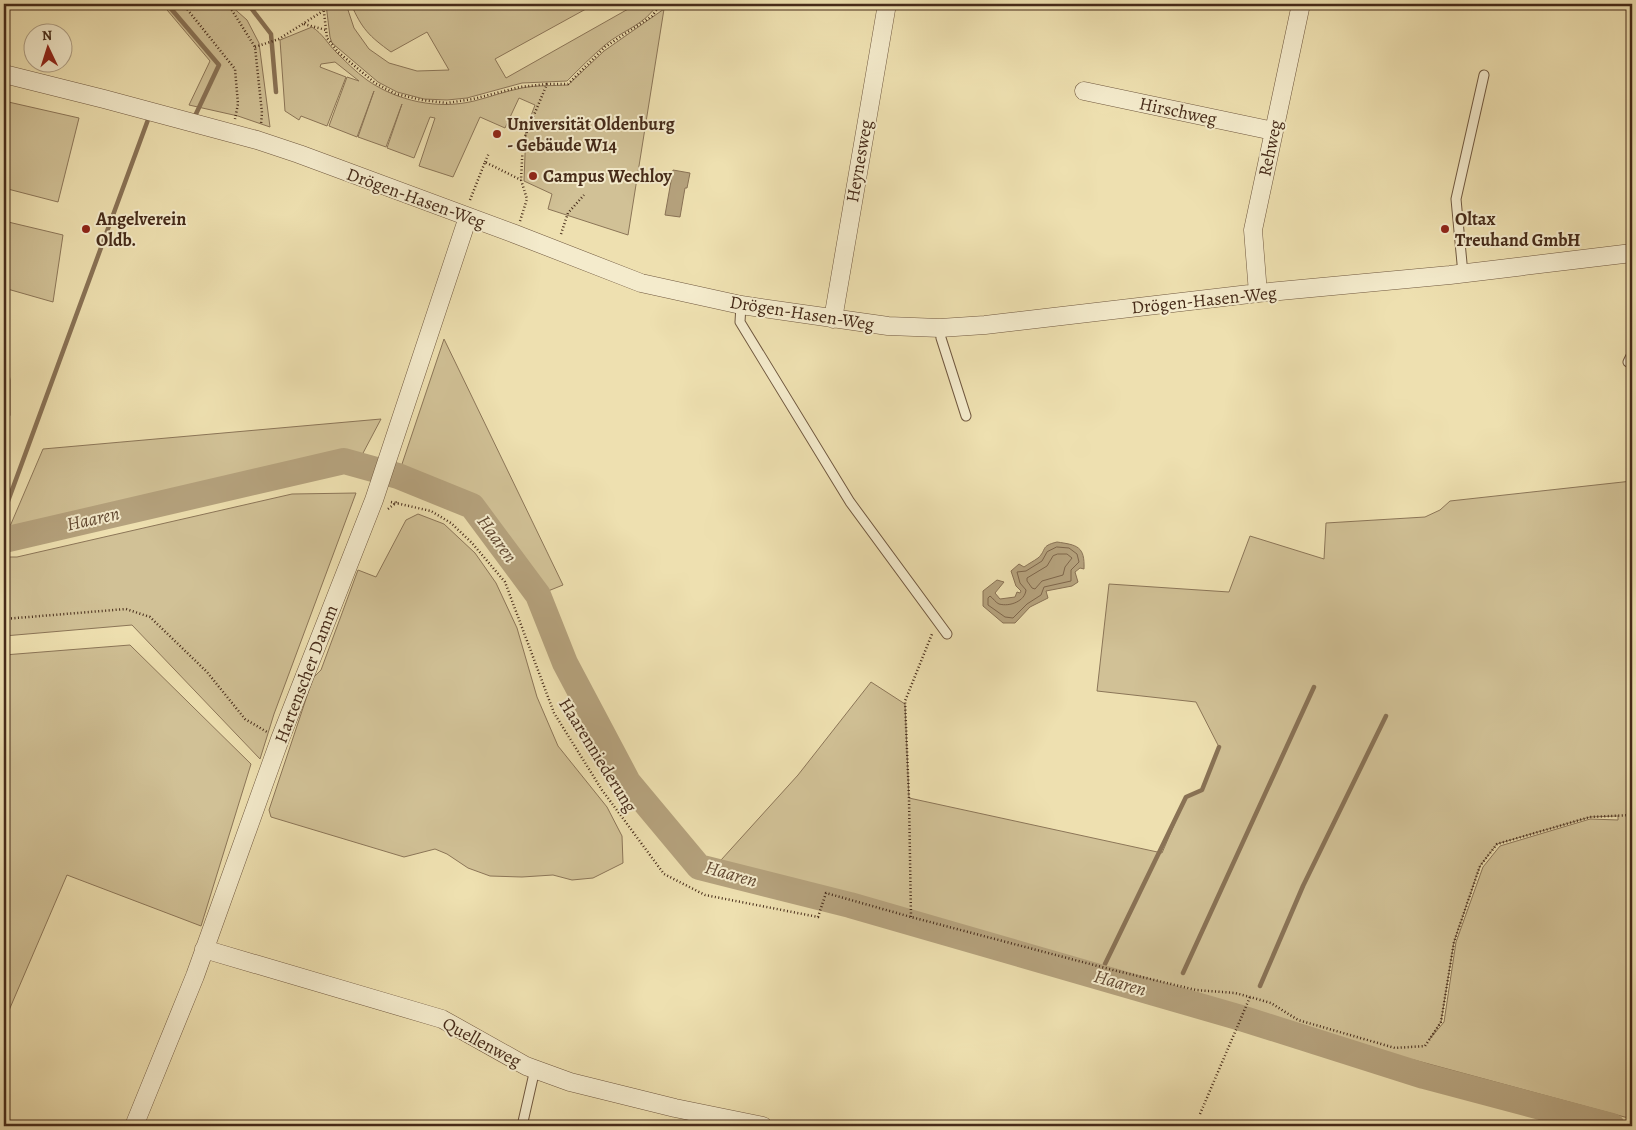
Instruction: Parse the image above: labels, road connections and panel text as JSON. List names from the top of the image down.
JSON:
{
  "streets": {
    "street": [
      "Hirschweg",
      "Rehweg",
      "Heynesweg",
      "Drögen-Hasen-Weg",
      "Hartenscher Damm",
      "Quellenweg"
    ],
    "path": ["Haarenniederung"]
  },
  "crossings": [
    ["Hirschweg", "Rehweg"],
    ["Rehweg", "Drögen-Hasen-Weg"],
    ["Heynesweg", "Drögen-Hasen-Weg"],
    ["Drögen-Hasen-Weg", "Hartenscher Damm"],
    ["Hartenscher Damm", "Haarenniederung"],
    ["Hartenscher Damm", "Quellenweg"]
  ],
  "water": ["Haaren"],
  "places": [
    "Universität Oldenburg - Gebäude W14",
    "Campus Wechloy",
    "Angelverein Oldb.",
    "Oltax Treuhand GmbH"
  ],
  "north": "top"
}
